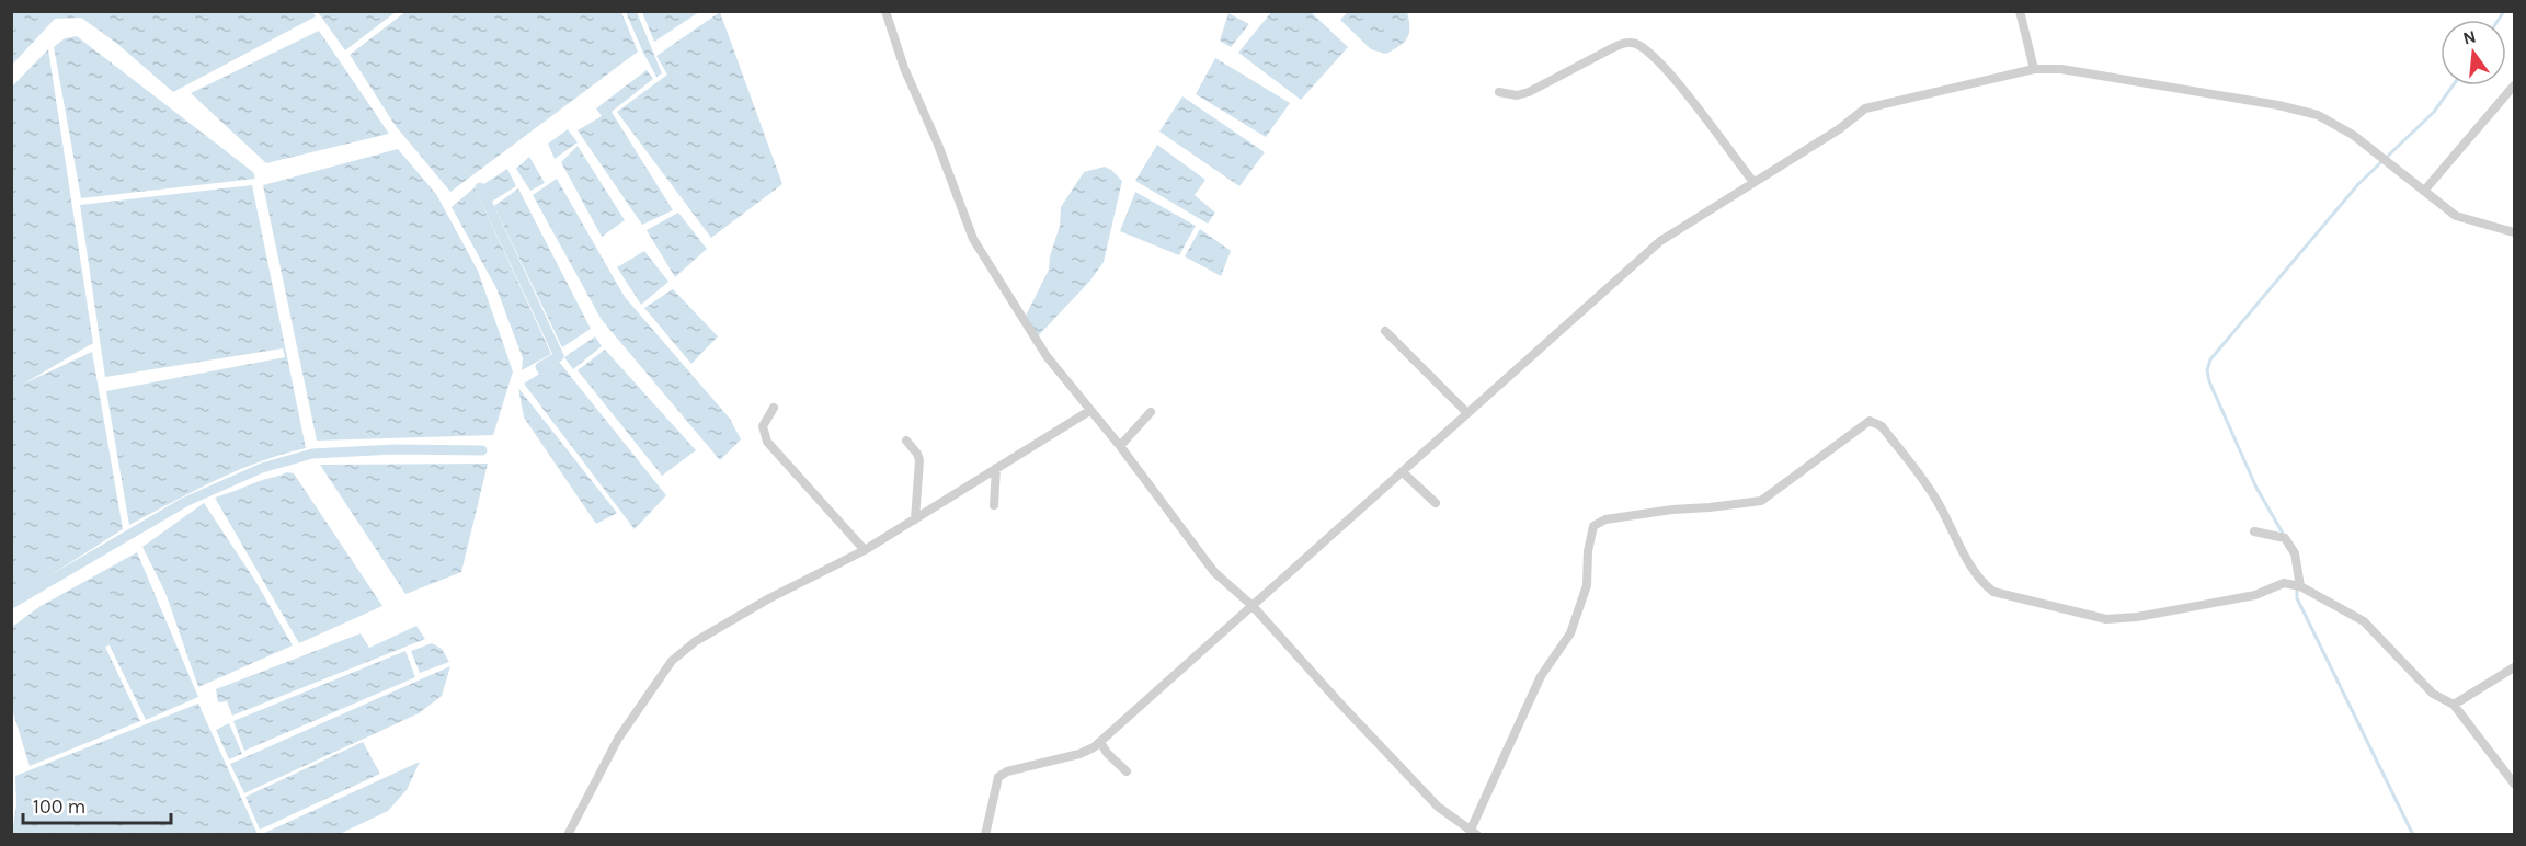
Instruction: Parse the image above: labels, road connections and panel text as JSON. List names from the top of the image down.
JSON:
{
  "scale_bar": "100 m",
  "north": "top"
}
